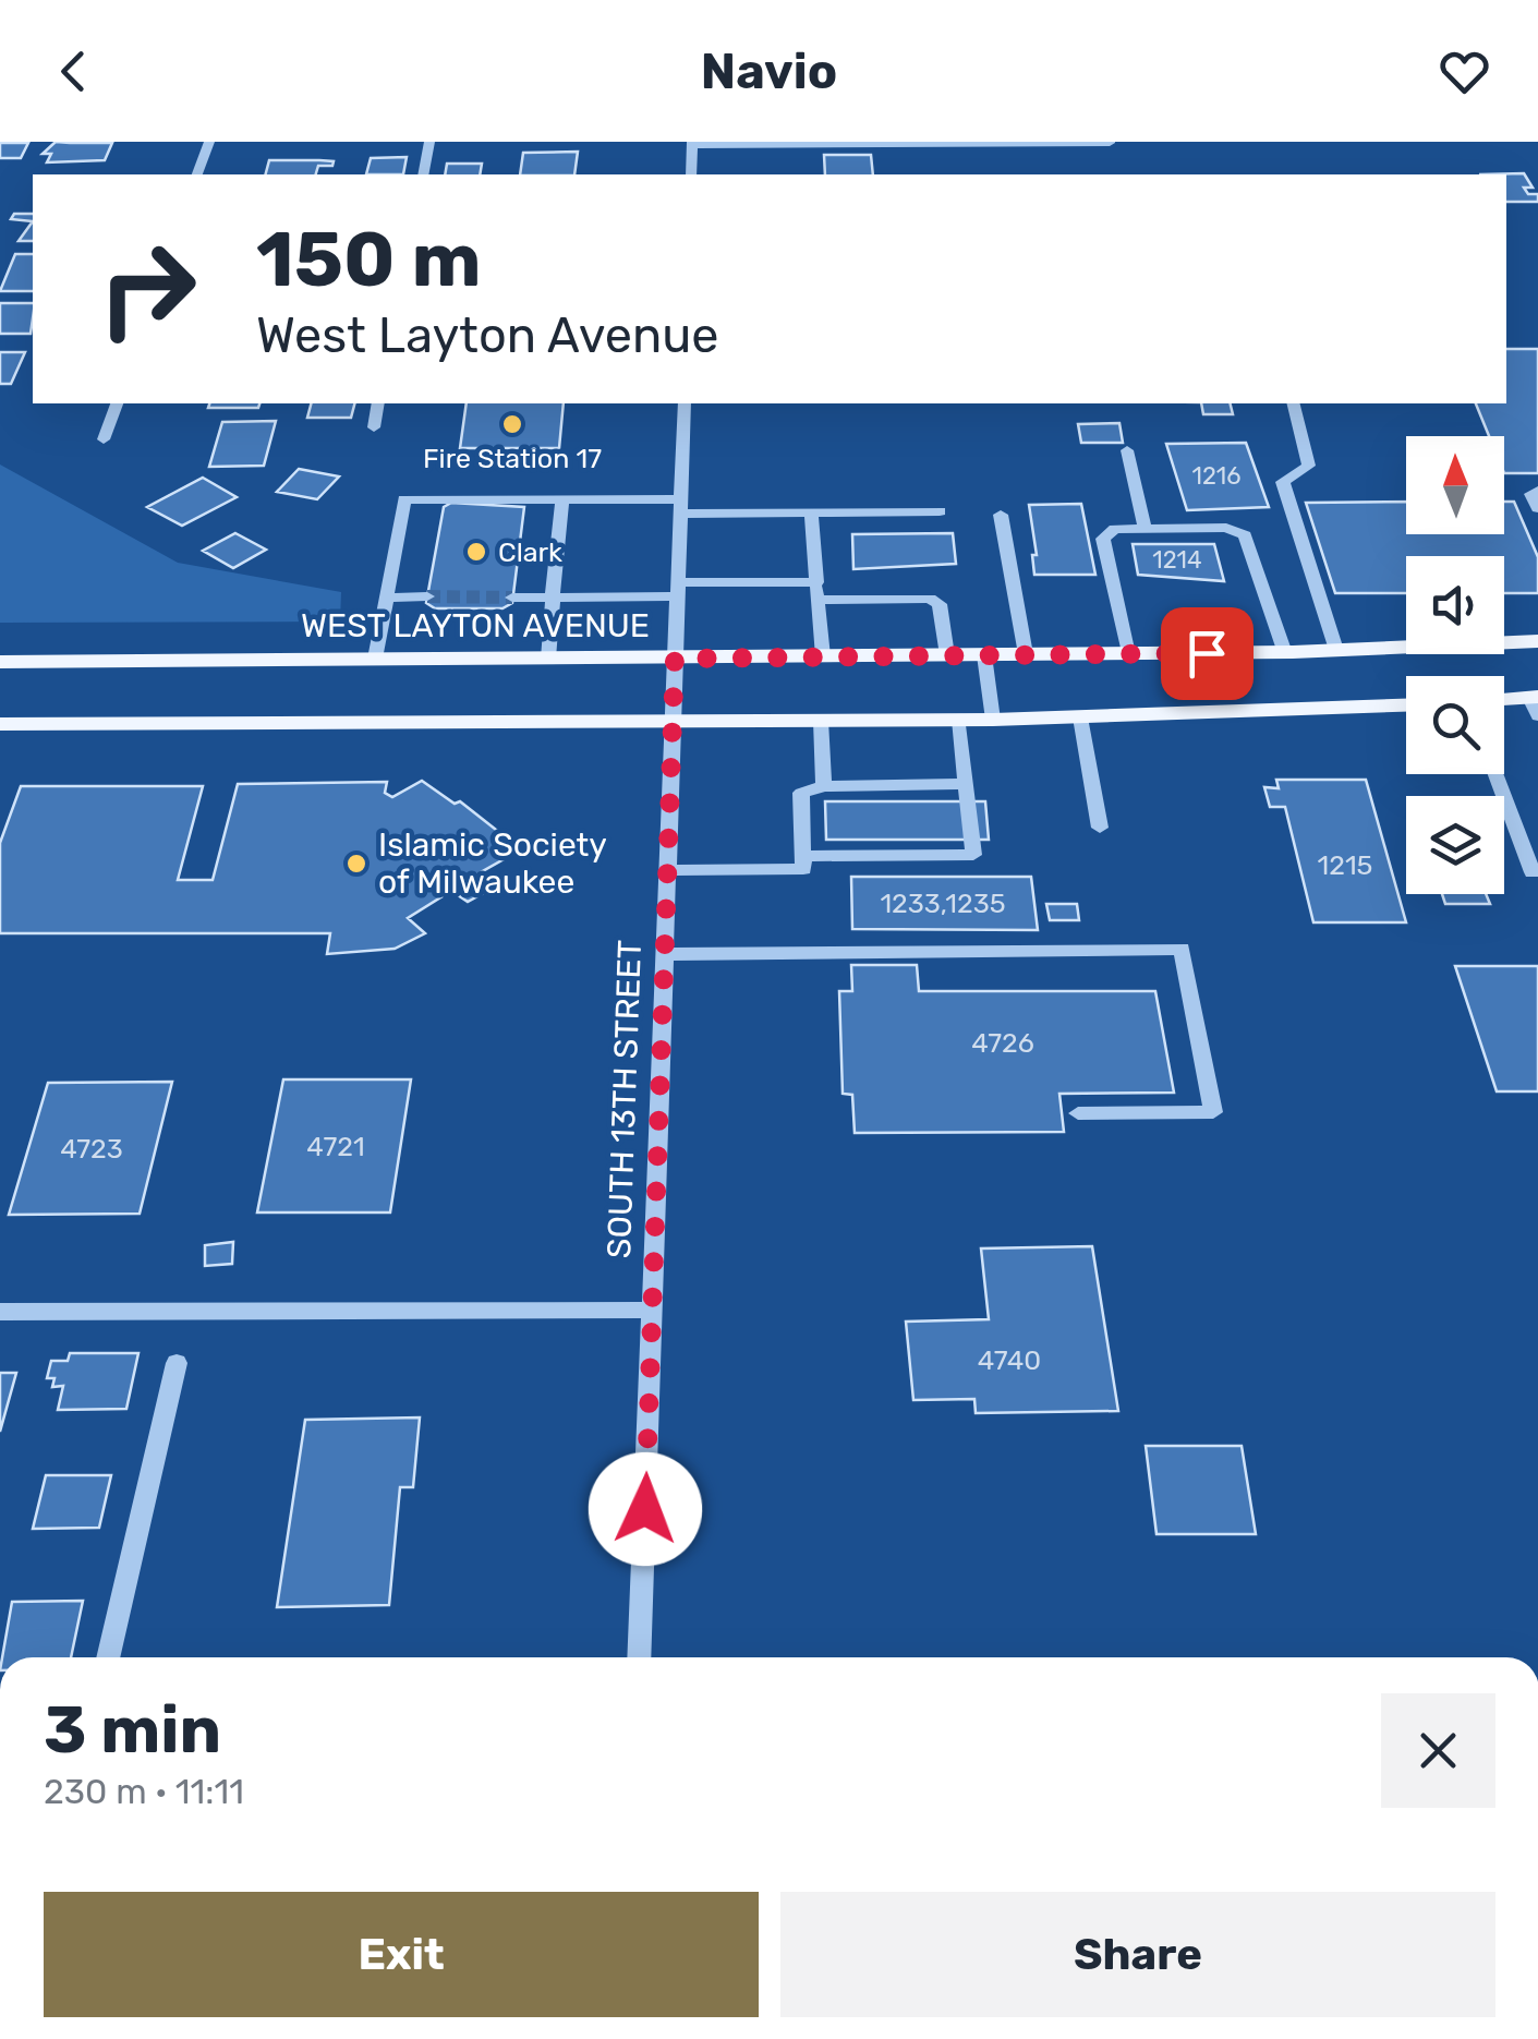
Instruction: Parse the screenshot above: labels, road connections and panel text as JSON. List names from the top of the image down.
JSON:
{
  "streets": {
    "main road": ["WEST LAYTON AVENUE"],
    "street": ["SOUTH 13TH STREET"]
  },
  "crossings": [
    ["WEST LAYTON AVENUE", "SOUTH 13TH STREET"]
  ],
  "places": ["Fire Station 17", "Clark", "Islamic Society of Milwaukee"],
  "house_numbers": [
    "1216",
    "1214",
    "1215",
    "1233,1235",
    "4726",
    "4721",
    "4723",
    "4740"
  ],
  "north": "top",
  "page": {
    "header": "Navio",
    "turn": ["150 m", "West Layton Avenue"],
    "heading": ["3 min", "230 m · 11:11"],
    "buttons": ["Exit", "Share"]
  }
}
